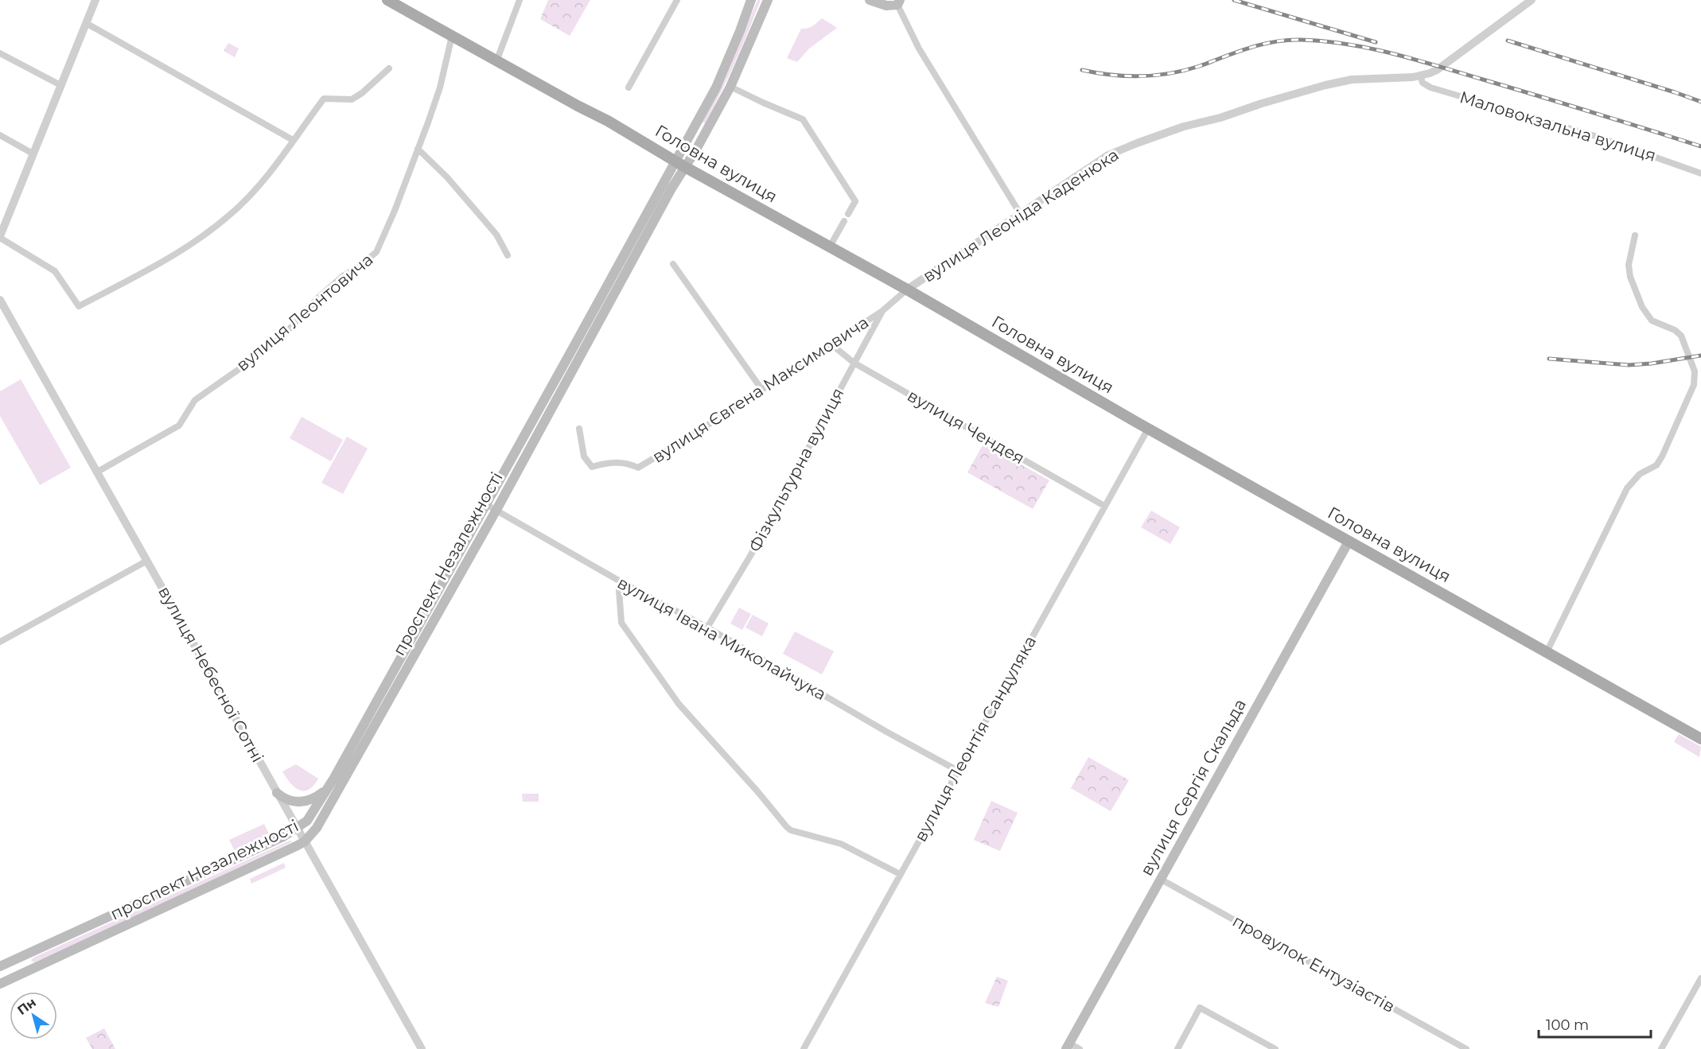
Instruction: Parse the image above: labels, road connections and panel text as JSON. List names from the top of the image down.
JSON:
{
  "streets": {
    "main road": ["Головна вулиця", "проспект Незалежності", "вулиця Сергія Скальда"],
    "street": [
      "Маловокзальна вулиця",
      "вулиця Леоніда Каденюка",
      "вулиця Леонтовича",
      "вулиця Євгена Максимовича",
      "вулиця Чендея",
      "Фізкультурна вулиця",
      "вулиця Івана Миколайчука",
      "вулиця Небесної Сотні",
      "вулиця Леонтія Сандуляка",
      "провулок Ентузіастів"
    ]
  },
  "crossings": [
    ["Маловокзальна вулиця", "вулиця Леоніда Каденюка"],
    ["Головна вулиця", "вулиця Леоніда Каденюка"],
    ["Головна вулиця", "вулиця Леонтовича"],
    ["Головна вулиця", "вулиця Євгена Максимовича"],
    ["Головна вулиця", "проспект Незалежності"],
    ["Головна вулиця", "вулиця Леонтія Сандуляка"],
    ["Головна вулиця", "вулиця Сергія Скальда"],
    ["вулиця Леоніда Каденюка", "вулиця Євгена Максимовича"],
    ["вулиця Леонтовича", "вулиця Небесної Сотні"],
    ["вулиця Євгена Максимовича", "вулиця Чендея"],
    ["вулиця Євгена Максимовича", "Фізкультурна вулиця"],
    ["вулиця Чендея", "Фізкультурна вулиця"],
    ["вулиця Чендея", "вулиця Леонтія Сандуляка"],
    ["Фізкультурна вулиця", "вулиця Івана Миколайчука"],
    ["проспект Незалежності", "вулиця Івана Миколайчука"],
    ["проспект Незалежності", "вулиця Небесної Сотні"],
    ["вулиця Івана Миколайчука", "вулиця Леонтія Сандуляка"],
    ["вулиця Сергія Скальда", "провулок Ентузіастів"]
  ],
  "scale_bar": "100 m",
  "north": "top left"
}
